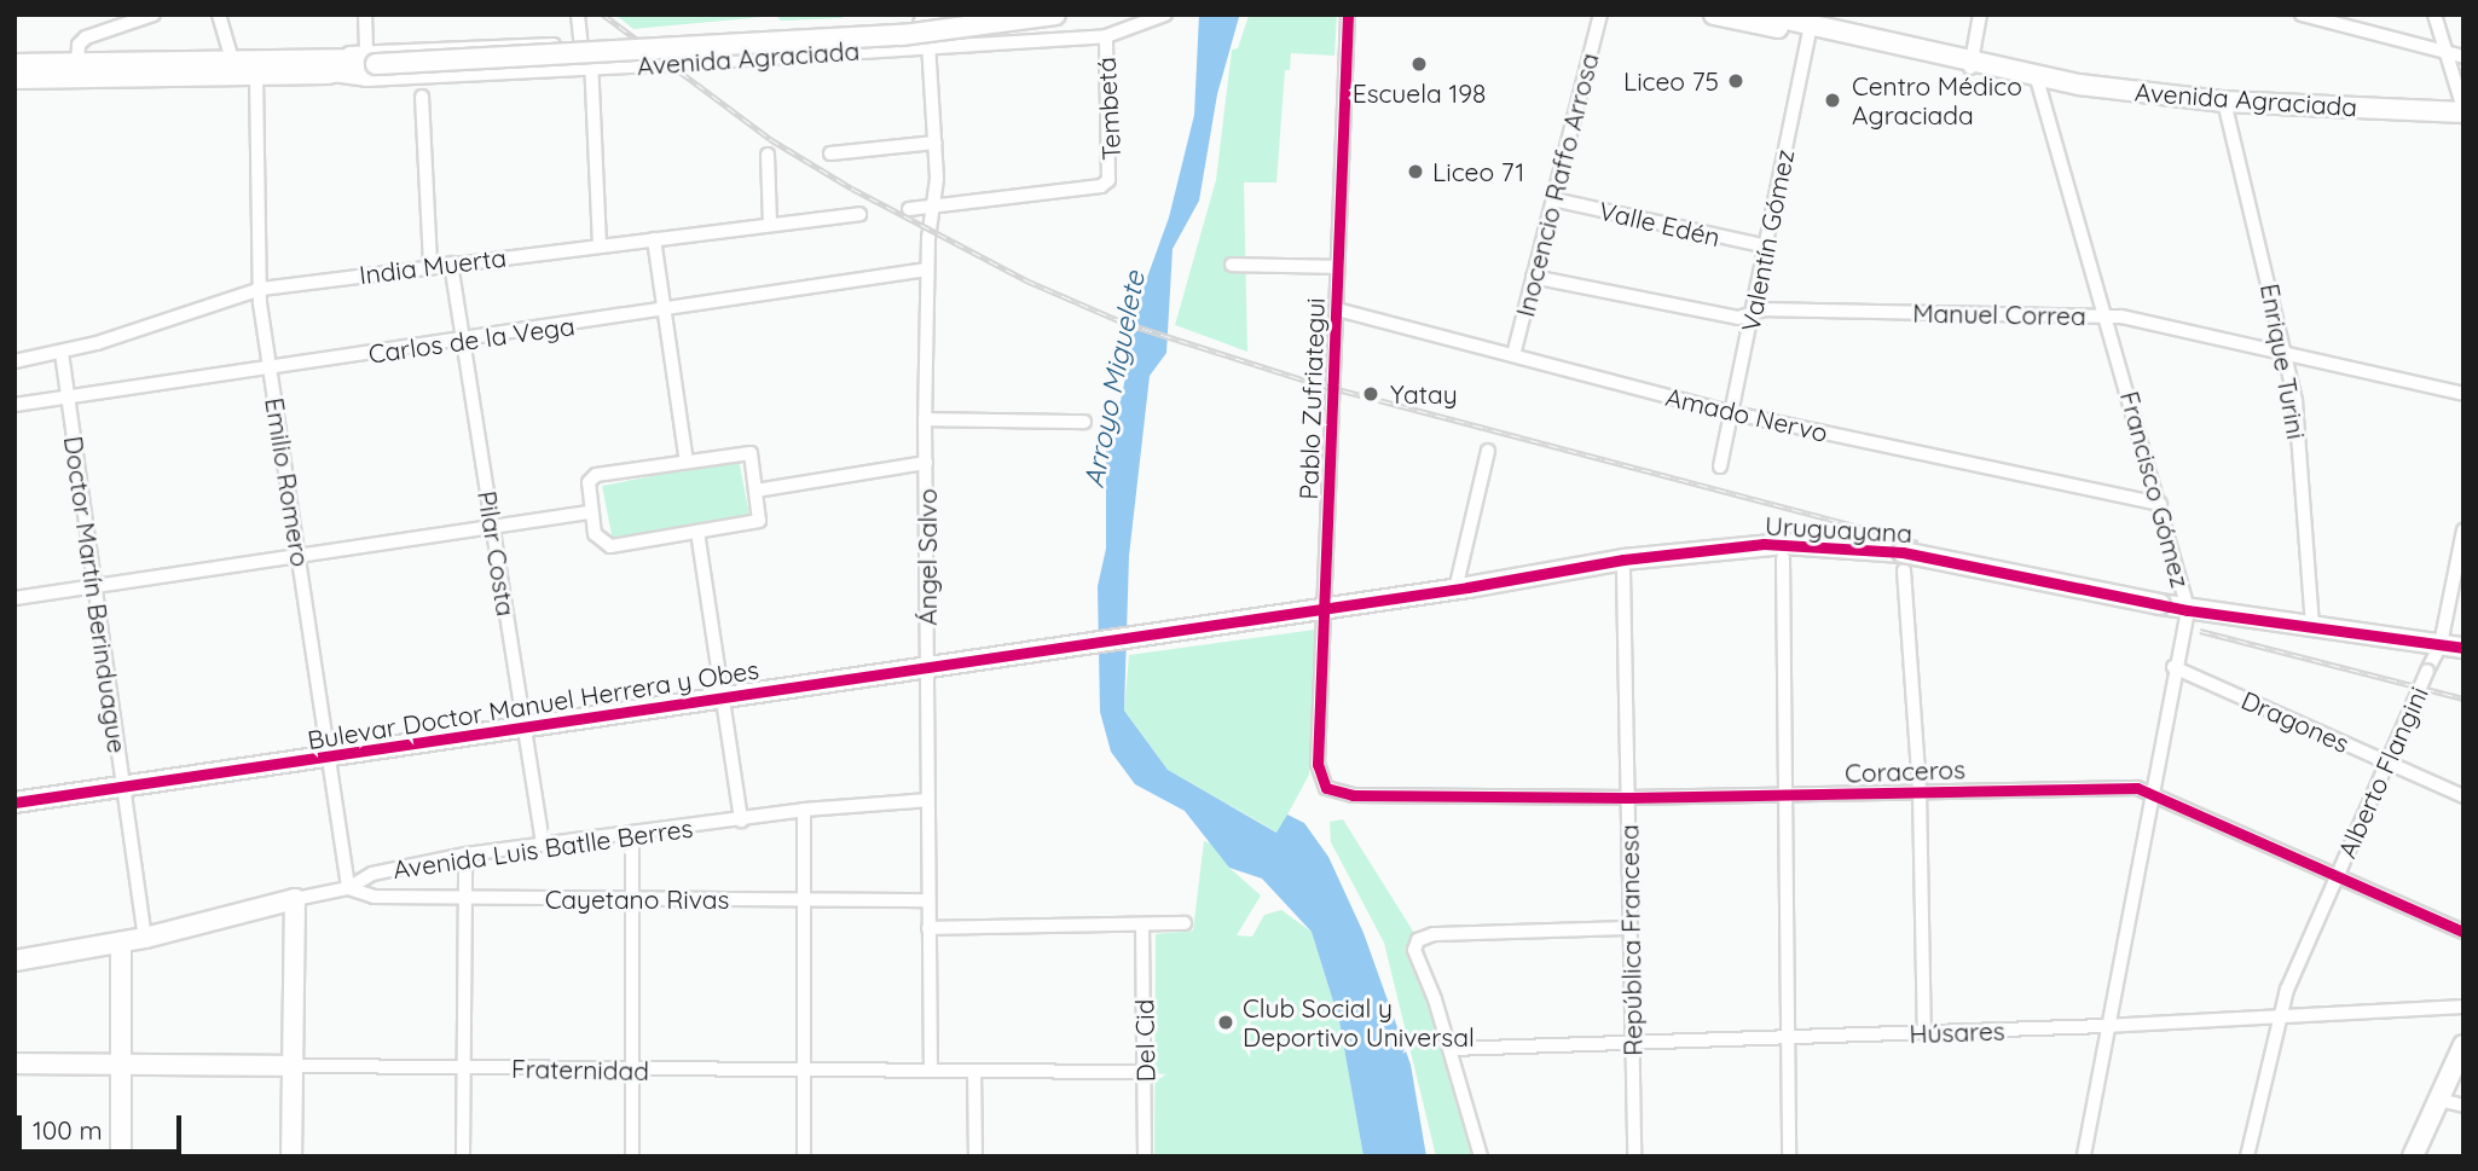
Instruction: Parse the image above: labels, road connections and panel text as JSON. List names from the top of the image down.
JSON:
{
  "streets": {
    "street": [
      "Avenida Agraciada",
      "Tembetá",
      "Inocencio Raffo Arrosa",
      "Valle Edén",
      "Valentín Gómez",
      "India Muerta",
      "Manuel Correa",
      "Carlos de la Vega",
      "Enrique Turini",
      "Pablo Zufriategui",
      "Amado Nervo",
      "Emilio Romero",
      "Francisco Gómez",
      "Uruguayana",
      "Pilar Costa",
      "Ángel Salvo",
      "Doctor Martín Berinduague",
      "Bulevar Doctor Manuel Herrera y Obes",
      "Dragones",
      "Coraceros",
      "Alberto Flangini",
      "Avenida Luis Batlle Berres",
      "Cayetano Rivas",
      "República Francesa",
      "Húsares",
      "Del Cid",
      "Fraternidad"
    ]
  },
  "crossings": [
    ["Avenida Agraciada", "Tembetá"],
    ["Avenida Agraciada", "Valentín Gómez"],
    ["Avenida Agraciada", "Enrique Turini"],
    ["Avenida Agraciada", "Emilio Romero"],
    ["Avenida Agraciada", "Francisco Gómez"],
    ["Avenida Agraciada", "Ángel Salvo"],
    ["Tembetá", "Ángel Salvo"],
    ["Inocencio Raffo Arrosa", "Valle Edén"],
    ["Inocencio Raffo Arrosa", "Manuel Correa"],
    ["Inocencio Raffo Arrosa", "Amado Nervo"],
    ["Valle Edén", "Valentín Gómez"],
    ["Valentín Gómez", "Manuel Correa"],
    ["Valentín Gómez", "Amado Nervo"],
    ["India Muerta", "Emilio Romero"],
    ["India Muerta", "Pilar Costa"],
    ["India Muerta", "Doctor Martín Berinduague"],
    ["Manuel Correa", "Enrique Turini"],
    ["Manuel Correa", "Francisco Gómez"],
    ["Carlos de la Vega", "Emilio Romero"],
    ["Carlos de la Vega", "Pilar Costa"],
    ["Carlos de la Vega", "Ángel Salvo"],
    ["Carlos de la Vega", "Doctor Martín Berinduague"],
    ["Enrique Turini", "Uruguayana"],
    ["Pablo Zufriategui", "Amado Nervo"],
    ["Pablo Zufriategui", "Uruguayana"],
    ["Pablo Zufriategui", "Coraceros"],
    ["Amado Nervo", "Francisco Gómez"],
    ["Emilio Romero", "Bulevar Doctor Manuel Herrera y Obes"],
    ["Emilio Romero", "Avenida Luis Batlle Berres"],
    ["Emilio Romero", "Cayetano Rivas"],
    ["Francisco Gómez", "Uruguayana"],
    ["Francisco Gómez", "Dragones"],
    ["Francisco Gómez", "Coraceros"],
    ["Francisco Gómez", "Húsares"],
    ["Uruguayana", "Bulevar Doctor Manuel Herrera y Obes"],
    ["Uruguayana", "Alberto Flangini"],
    ["Pilar Costa", "Bulevar Doctor Manuel Herrera y Obes"],
    ["Pilar Costa", "Avenida Luis Batlle Berres"],
    ["Ángel Salvo", "Bulevar Doctor Manuel Herrera y Obes"],
    ["Ángel Salvo", "Avenida Luis Batlle Berres"],
    ["Ángel Salvo", "Cayetano Rivas"],
    ["Ángel Salvo", "Fraternidad"],
    ["Doctor Martín Berinduague", "Bulevar Doctor Manuel Herrera y Obes"],
    ["Doctor Martín Berinduague", "Avenida Luis Batlle Berres"],
    ["Dragones", "Alberto Flangini"],
    ["Coraceros", "Alberto Flangini"],
    ["Coraceros", "República Francesa"],
    ["Alberto Flangini", "Húsares"],
    ["Avenida Luis Batlle Berres", "Cayetano Rivas"],
    ["República Francesa", "Húsares"],
    ["Del Cid", "Fraternidad"]
  ],
  "water": ["Arroyo Miguelete"],
  "places": [
    "Escuela 198",
    "Liceo 75",
    "Centro Médico Agraciada",
    "Liceo 71",
    "Yatay",
    "Club Social y Deportivo Universal"
  ],
  "scale_bar": "100 m"
}
